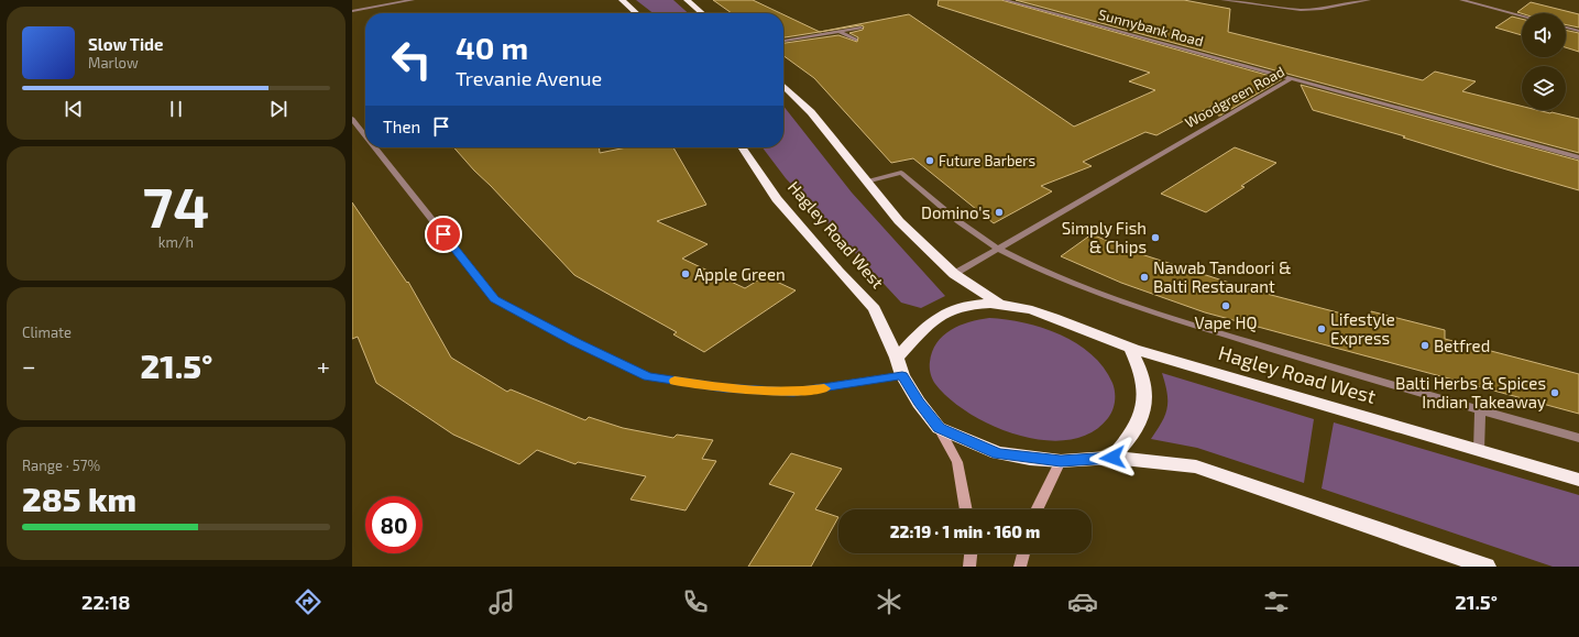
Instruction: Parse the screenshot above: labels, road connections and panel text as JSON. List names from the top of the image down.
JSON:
{
  "streets": {
    "highway": ["Hagley Road West"],
    "street": ["Sunnybank Road", "Woodgreen Road"]
  },
  "crossings": [
    ["Sunnybank Road", "Woodgreen Road"],
    ["Woodgreen Road", "Hagley Road West"]
  ],
  "places": [
    "Future Barbers",
    "Domino's",
    "Simply Fish & Chips",
    "Apple Green",
    "Nawab Tandoori & Balti Restaurant",
    "Vape HQ",
    "Lifestyle Express",
    "Betfred",
    "Balti Herbs & Spices Indian Takeaway"
  ],
  "page": {
    "turn": ["40 m", "Trevanie Avenue"],
    "song": ["Slow Tide", "Marlow"],
    "then": "Then",
    "tile": [
      ["74", "km/h"],
      "Climate",
      ["Range · 57%", "285 km"]
    ],
    "heat": ["−", "21.5°", "+"],
    "limit": "80",
    "trip": "22:19 · 1 min · 160 m",
    "tabs": ["22:18", "21.5°"]
  }
}
